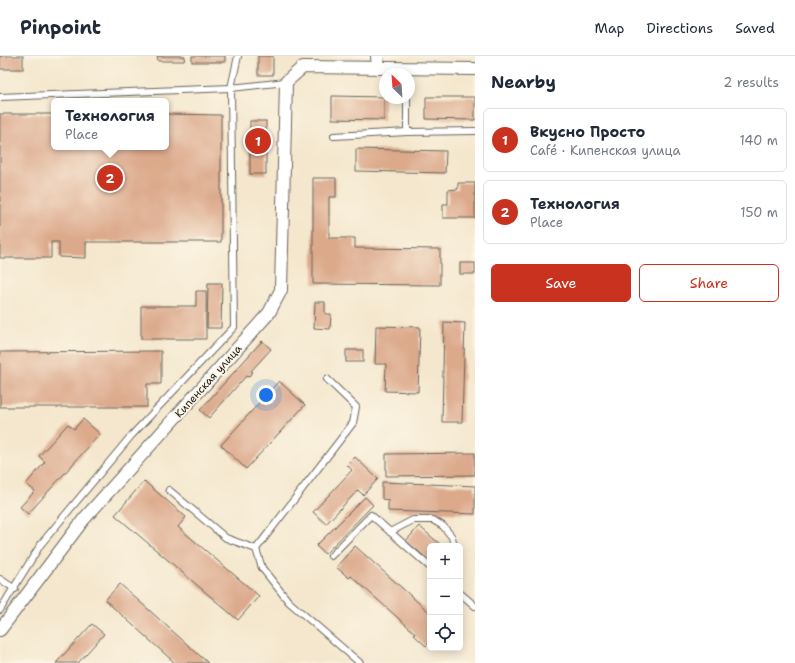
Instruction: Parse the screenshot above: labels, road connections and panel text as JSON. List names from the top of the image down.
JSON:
{
  "streets": {
    "street": ["Кипенская улица"]
  },
  "north": "top left",
  "page": {
    "header": "Pinpoint",
    "nav": ["Map", "Directions", "Saved"],
    "heading": ["Nearby", "2 results"],
    "popup": ["Технология", "Place"],
    "list": [
      {
        "mark": "1",
        "name": "Вкусно Просто",
        "note": "Café · Кипенская улица",
        "value": "140 m"
      },
      {
        "mark": "2",
        "name": "Технология",
        "note": "Place",
        "value": "150 m"
      }
    ],
    "pins": ["1", "2"],
    "buttons": ["Save", "Share"],
    "map_buttons": ["+", "−"]
  }
}
